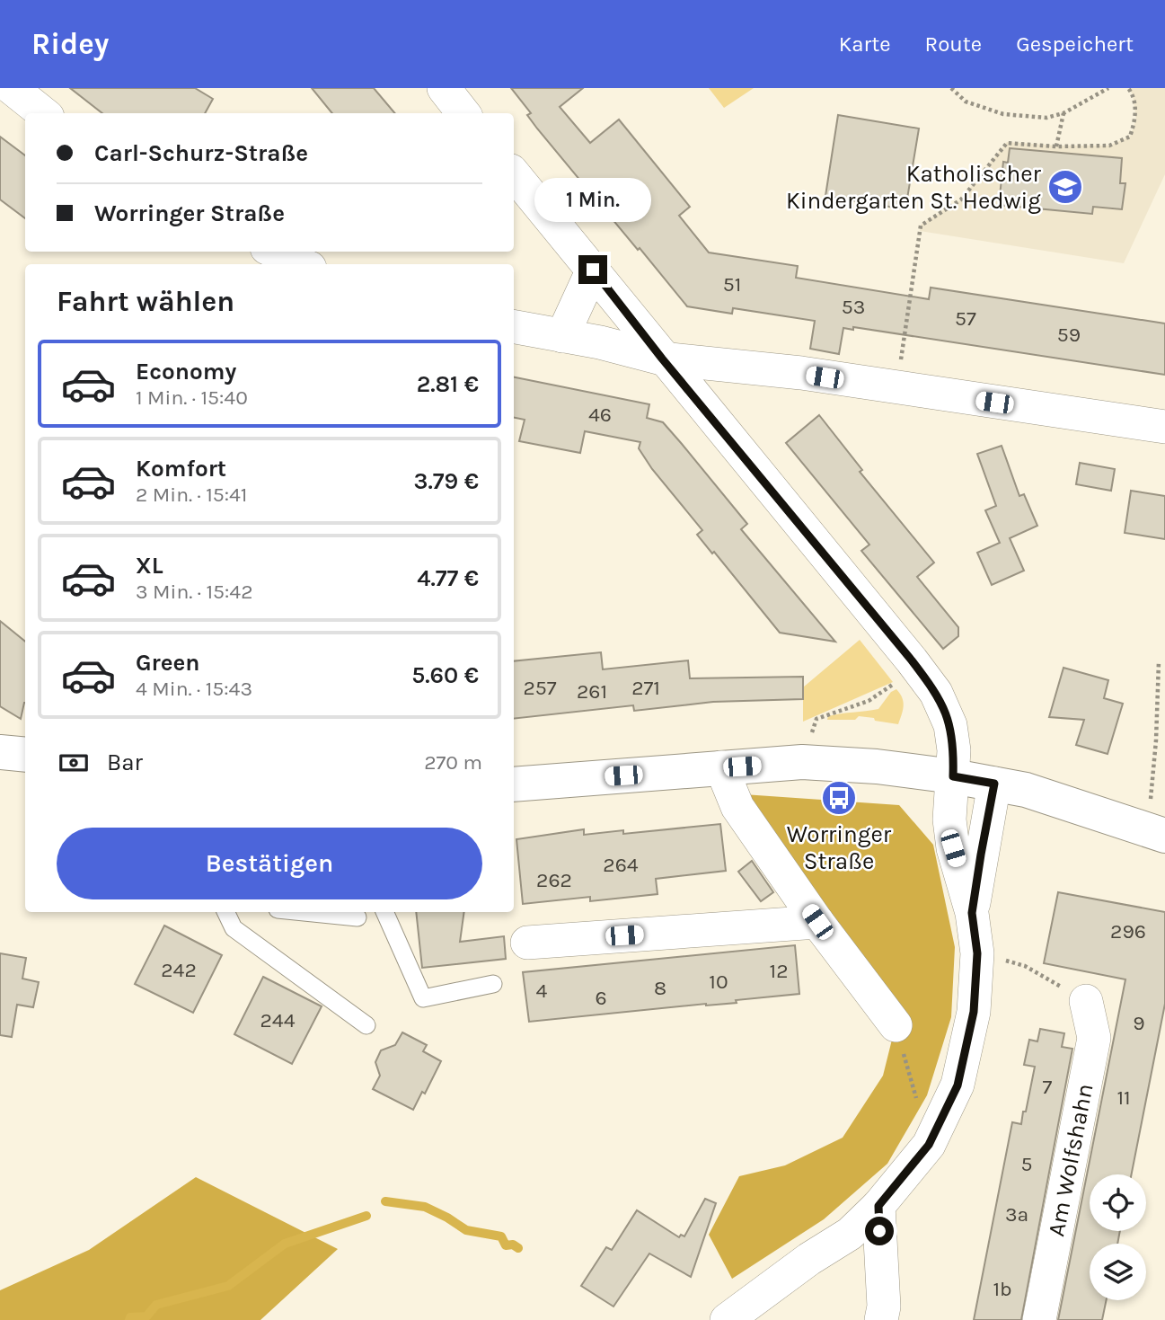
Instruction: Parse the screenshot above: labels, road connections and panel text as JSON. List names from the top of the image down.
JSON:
{
  "streets": {
    "street": ["Am Wolfshahn"]
  },
  "places": {
    "school or university": ["Katholischer Kindergarten St. Hedwig"],
    "bus stop": ["Worringer Straße"]
  },
  "house_numbers": [
    "51",
    "53",
    "57",
    "59",
    "46",
    "257",
    "271",
    "261",
    "264",
    "262",
    "296",
    "242",
    "12",
    "10",
    "8",
    "4",
    "6",
    "244",
    "9",
    "7",
    "11",
    "5",
    "3a",
    "1b"
  ],
  "page": {
    "header": "Ridey",
    "nav": ["Karte", "Route", "Gespeichert"],
    "banner": ["Carl-Schurz-Straße", "Worringer Straße"],
    "bubble": "1 Min.",
    "heading": "Fahrt wählen",
    "list": [
      {
        "name": "Economy",
        "note": "1 Min. · 15:40",
        "value": "2.81 €"
      },
      {
        "name": "Komfort",
        "note": "2 Min. · 15:41",
        "value": "3.79 €"
      },
      {
        "name": "XL",
        "note": "3 Min. · 15:42",
        "value": "4.77 €"
      },
      {
        "name": "Green",
        "note": "4 Min. · 15:43",
        "value": "5.60 €"
      }
    ],
    "pay": ["Bar", "270 m"],
    "buttons": "Bestätigen"
  }
}
